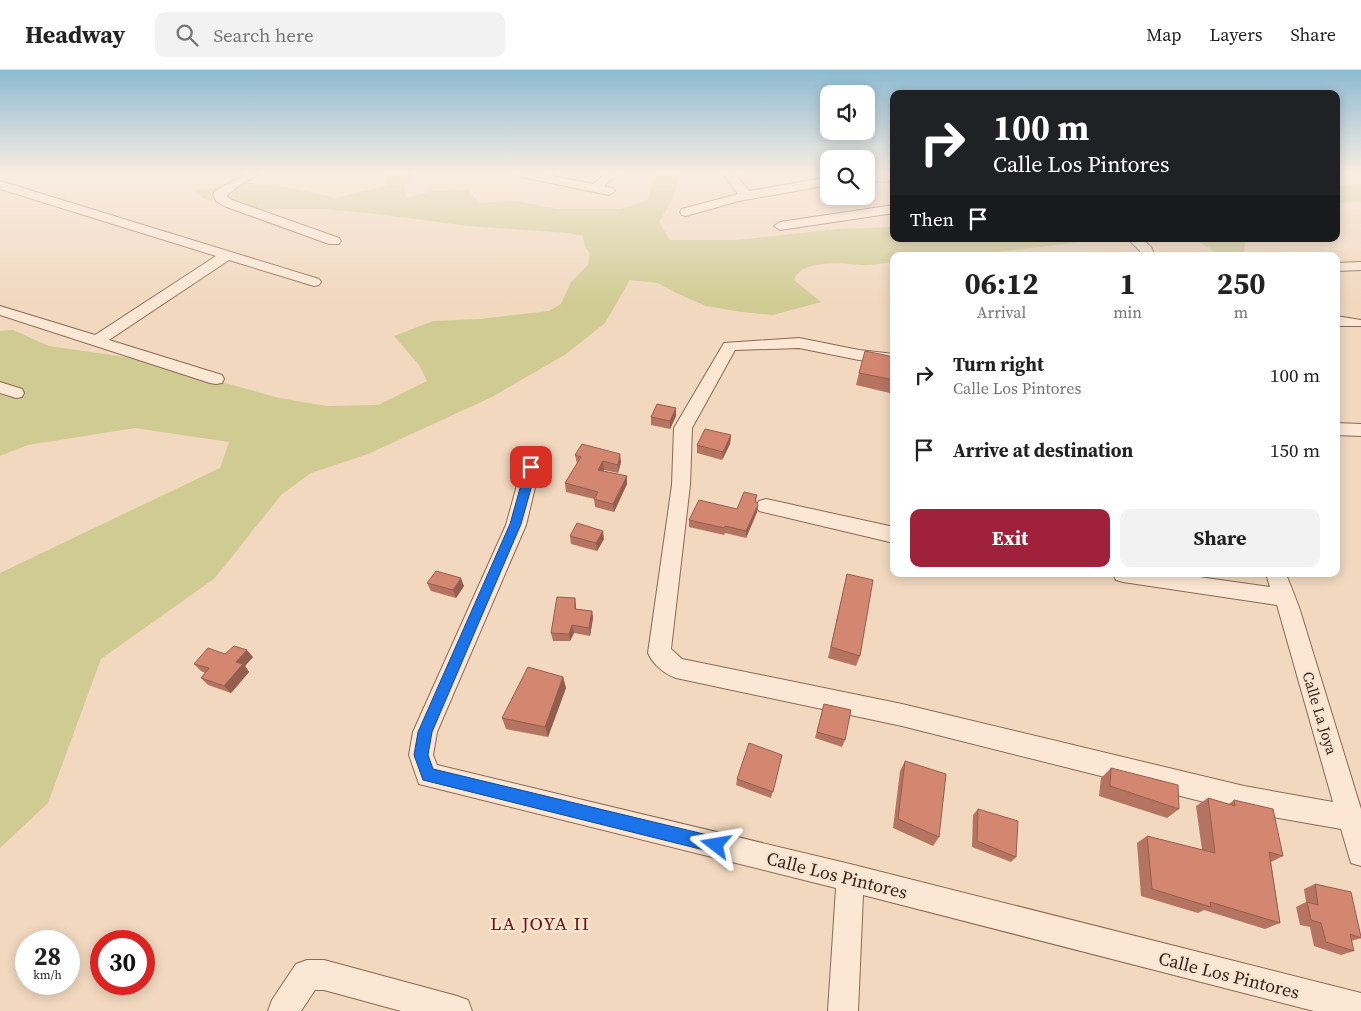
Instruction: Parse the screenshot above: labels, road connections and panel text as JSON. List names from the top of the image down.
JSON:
{
  "streets": {
    "street": ["Calle La Joya", "Calle Los Pintores"]
  },
  "districts": ["LA JOYA II"],
  "page": {
    "header": "Headway",
    "search": "Search here",
    "nav": ["Map", "Layers", "Share"],
    "turn": ["100 m", "Calle Los Pintores"],
    "then": "Then",
    "eta": [
      "06:12",
      "Arrival",
      "1",
      "min",
      "250",
      "m"
    ],
    "list": [
      {
        "name": "Turn right",
        "note": "Calle Los Pintores",
        "value": "100 m"
      },
      {
        "name": "Arrive at destination",
        "value": "150 m"
      }
    ],
    "buttons": ["Exit", "Share"],
    "speed": "28 km/h",
    "limit": "30"
  }
}
